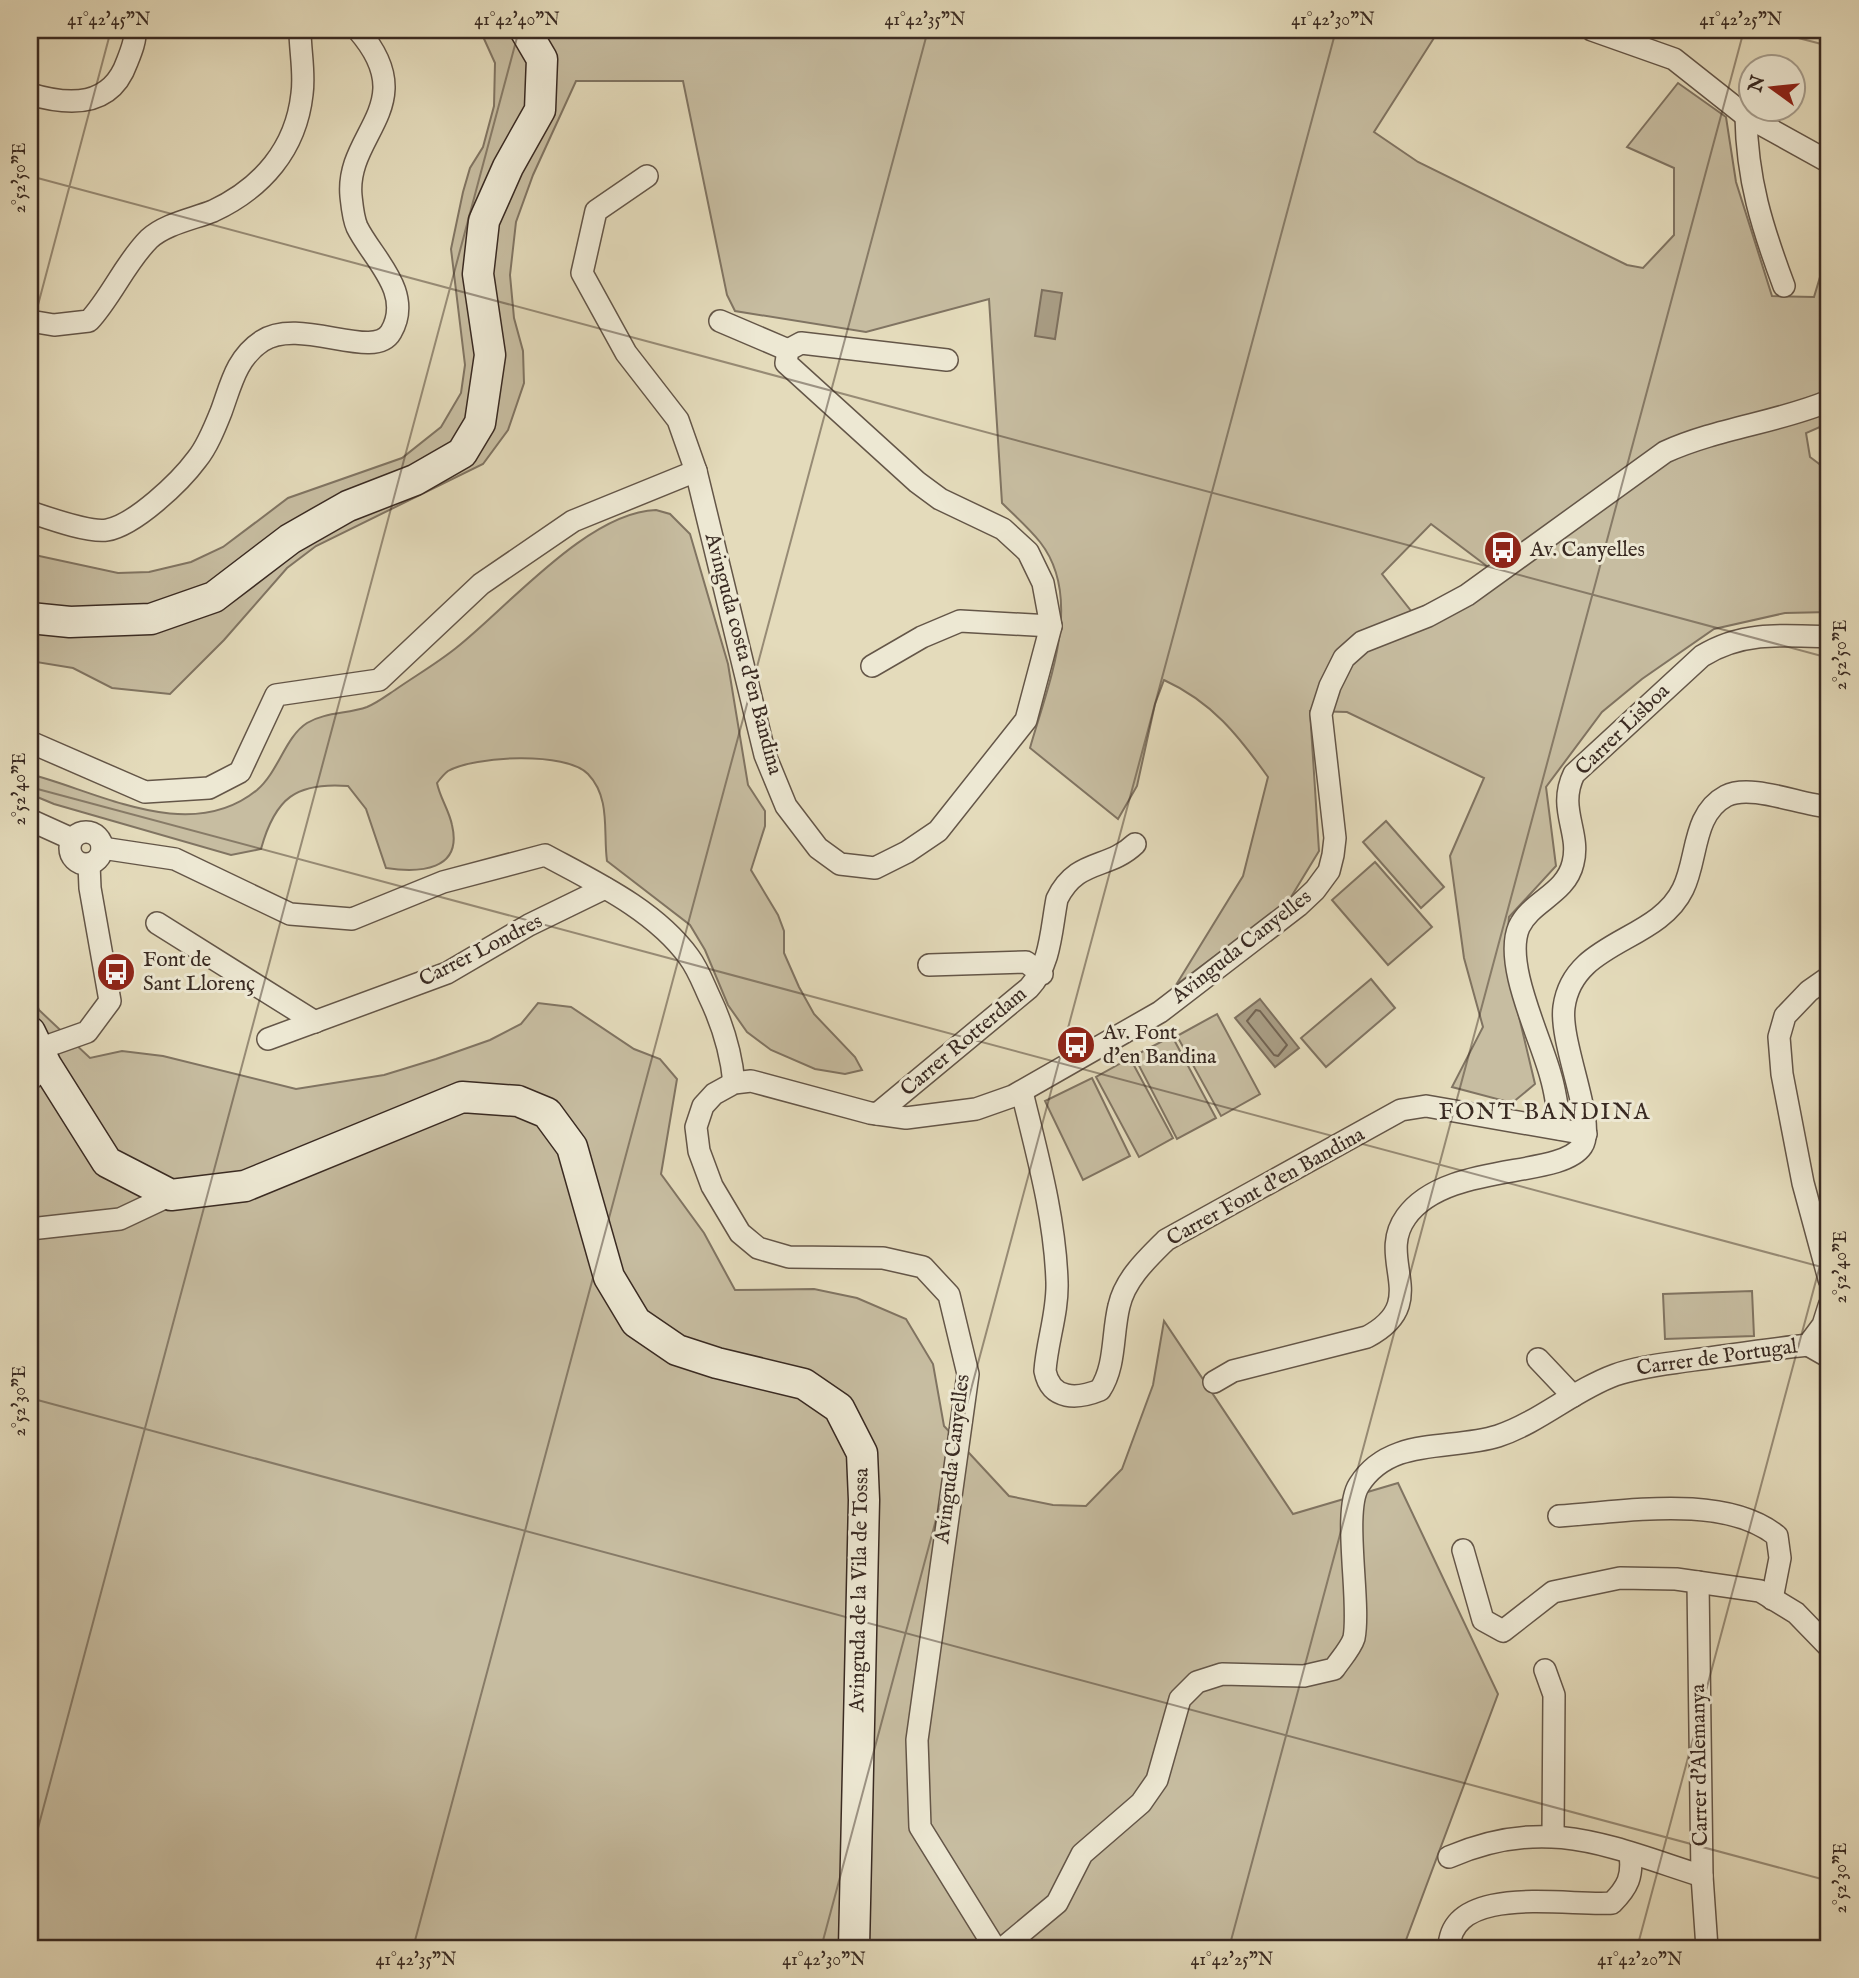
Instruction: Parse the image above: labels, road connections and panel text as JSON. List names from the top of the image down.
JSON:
{
  "streets": {
    "main road": ["Avinguda de la Vila de Tossa"],
    "street": [
      "Avinguda costa d'en Bandina",
      "Carrer Lisboa",
      "Avinguda Canyelles",
      "Carrer Londres",
      "Carrer Rotterdam",
      "Carrer Font d'en Bandina",
      "Carrer de Portugal",
      "Carrer d'Alemanya"
    ]
  },
  "crossings": [
    ["Carrer Lisboa", "Carrer Font d'en Bandina"],
    ["Avinguda Canyelles", "Carrer Rotterdam"],
    ["Avinguda Canyelles", "Carrer Font d'en Bandina"]
  ],
  "districts": ["FONT BANDINA"],
  "places": {
    "bus stop": ["Av. Canyelles", "Font de Sant Llorenç", "Av. Font d'en Bandina"]
  },
  "north": "left",
  "coordinates": [
    "41°42'45\"N",
    "41°42'40\"N",
    "41°42'35\"N",
    "41°42'30\"N",
    "41°42'25\"N",
    "2°52'50\"E",
    "2°52'40\"E",
    "2°52'30\"E",
    "41°42'20\"N"
  ]
}
